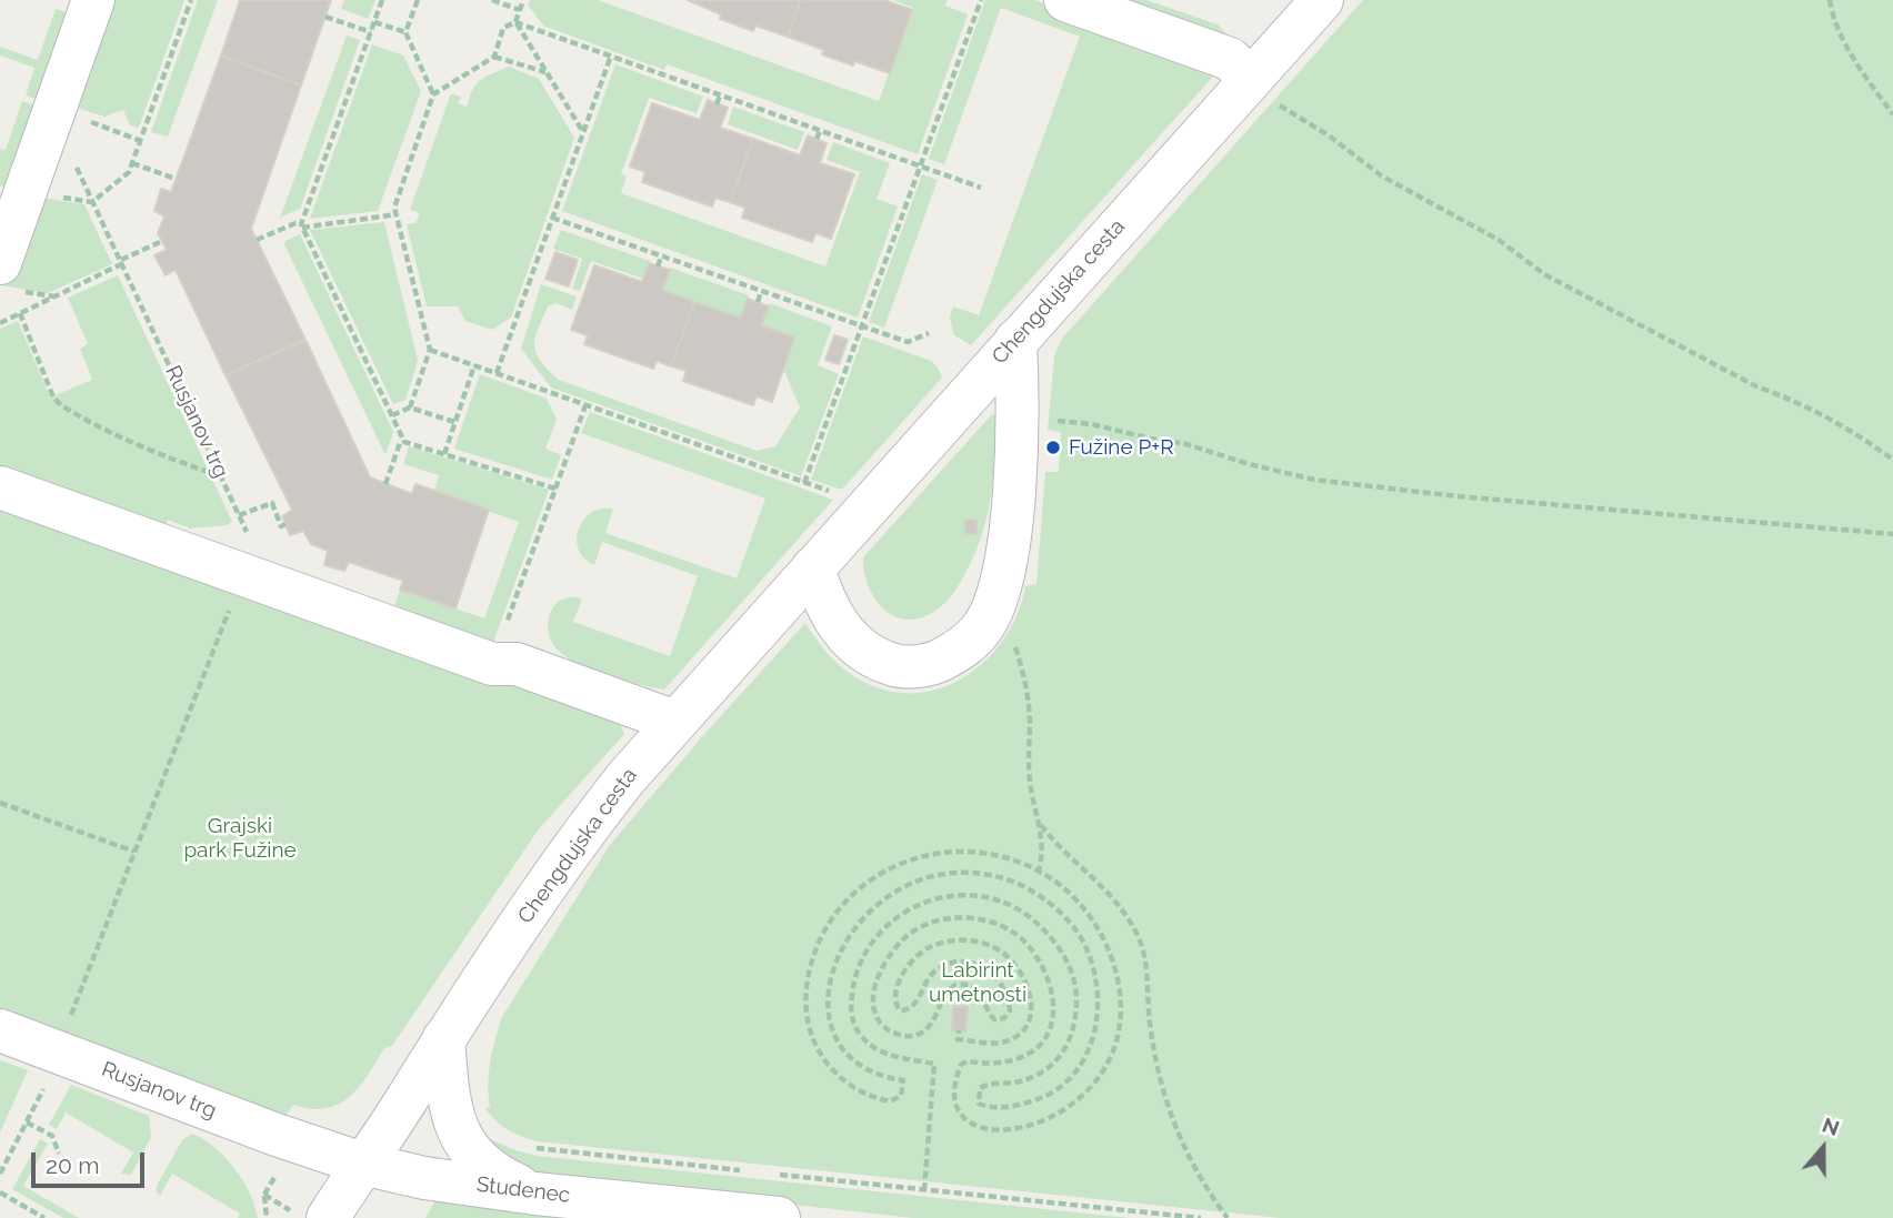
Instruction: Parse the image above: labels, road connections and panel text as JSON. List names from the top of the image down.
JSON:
{
  "streets": {
    "street": ["Chengdujska cesta", "Rusjanov trg", "Studenec"]
  },
  "crossings": [
    ["Chengdujska cesta", "Rusjanov trg"],
    ["Chengdujska cesta", "Studenec"],
    ["Rusjanov trg", "Studenec"]
  ],
  "parks": ["Grajski park Fužine", "Labirint umetnosti"],
  "places": ["Fužine P+R"],
  "scale_bar": "20 m",
  "north": "top"
}
